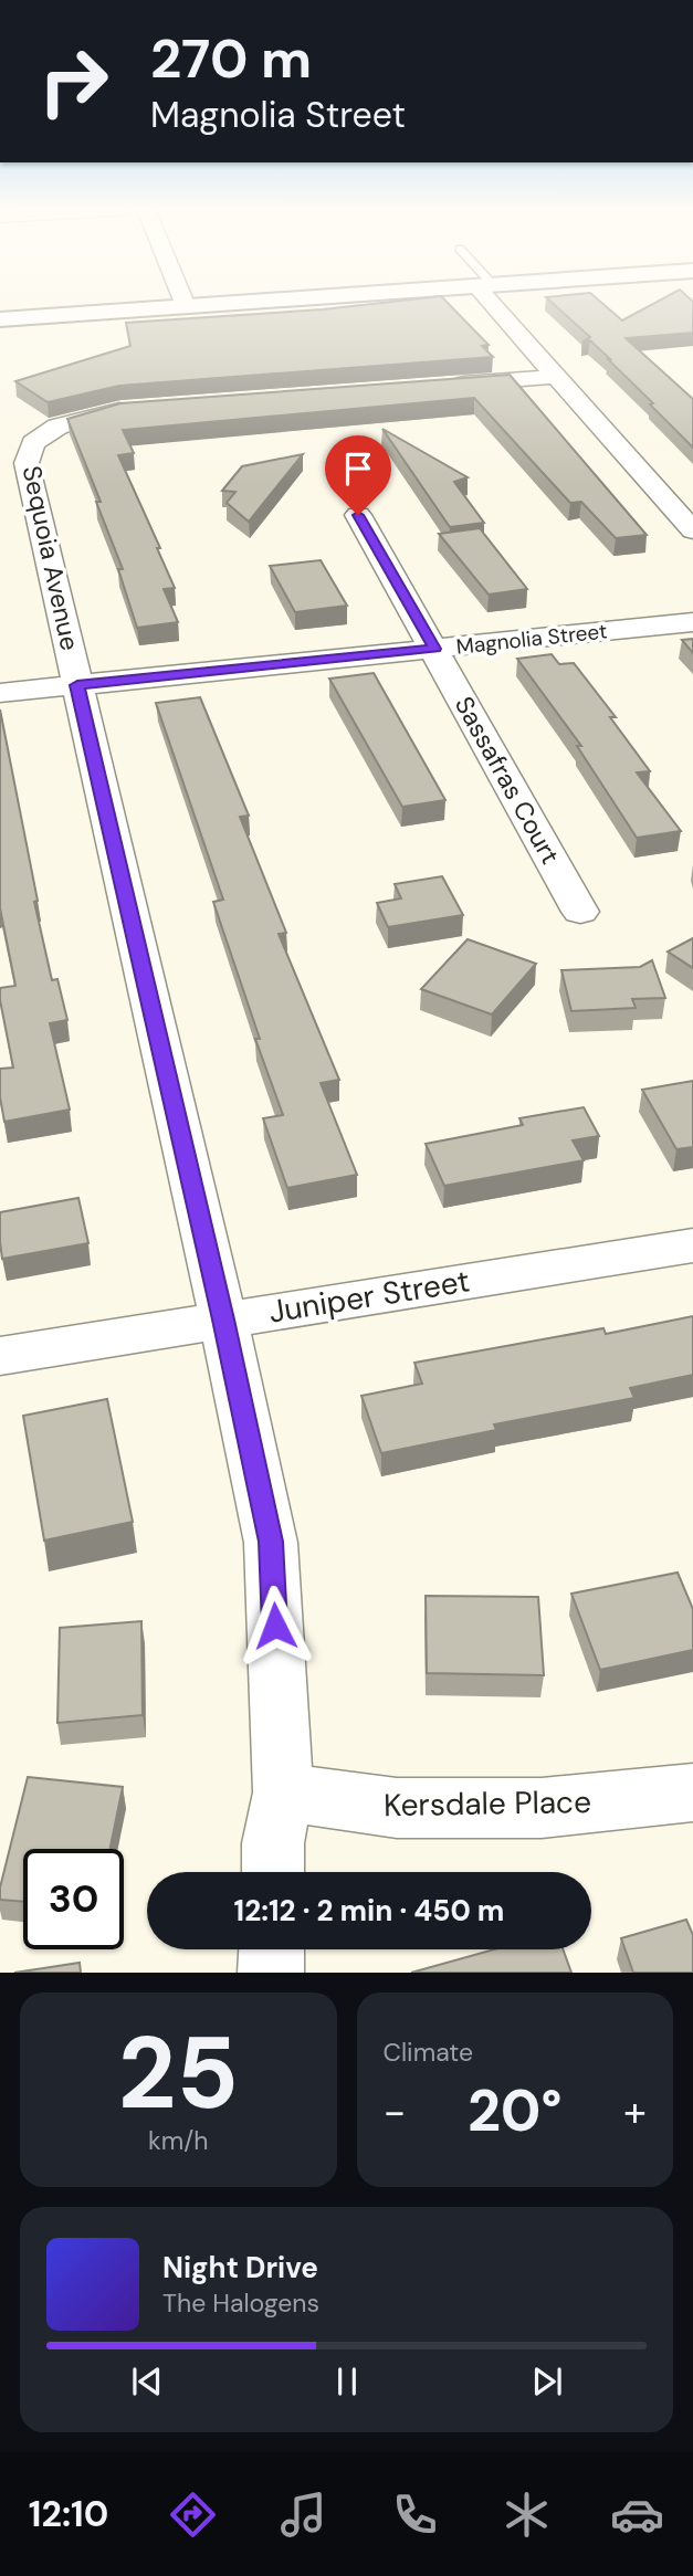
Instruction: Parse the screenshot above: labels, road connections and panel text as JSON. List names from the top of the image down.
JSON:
{
  "streets": {
    "street": [
      "Sequoia Avenue",
      "Magnolia Street",
      "Sassafras Court",
      "Juniper Street",
      "Kersdale Place"
    ]
  },
  "crossings": [
    ["Sequoia Avenue", "Magnolia Street"],
    ["Sequoia Avenue", "Juniper Street"],
    ["Sequoia Avenue", "Kersdale Place"],
    ["Magnolia Street", "Sassafras Court"]
  ],
  "page": {
    "turn": ["270 m", "Magnolia Street"],
    "limit": "30",
    "trip": "12:12 · 2 min · 450 m",
    "tile": [
      ["25", "km/h"],
      "Climate"
    ],
    "heat": ["−", "20°", "+"],
    "song": ["Night Drive", "The Halogens"],
    "tabs": "12:10"
  }
}
